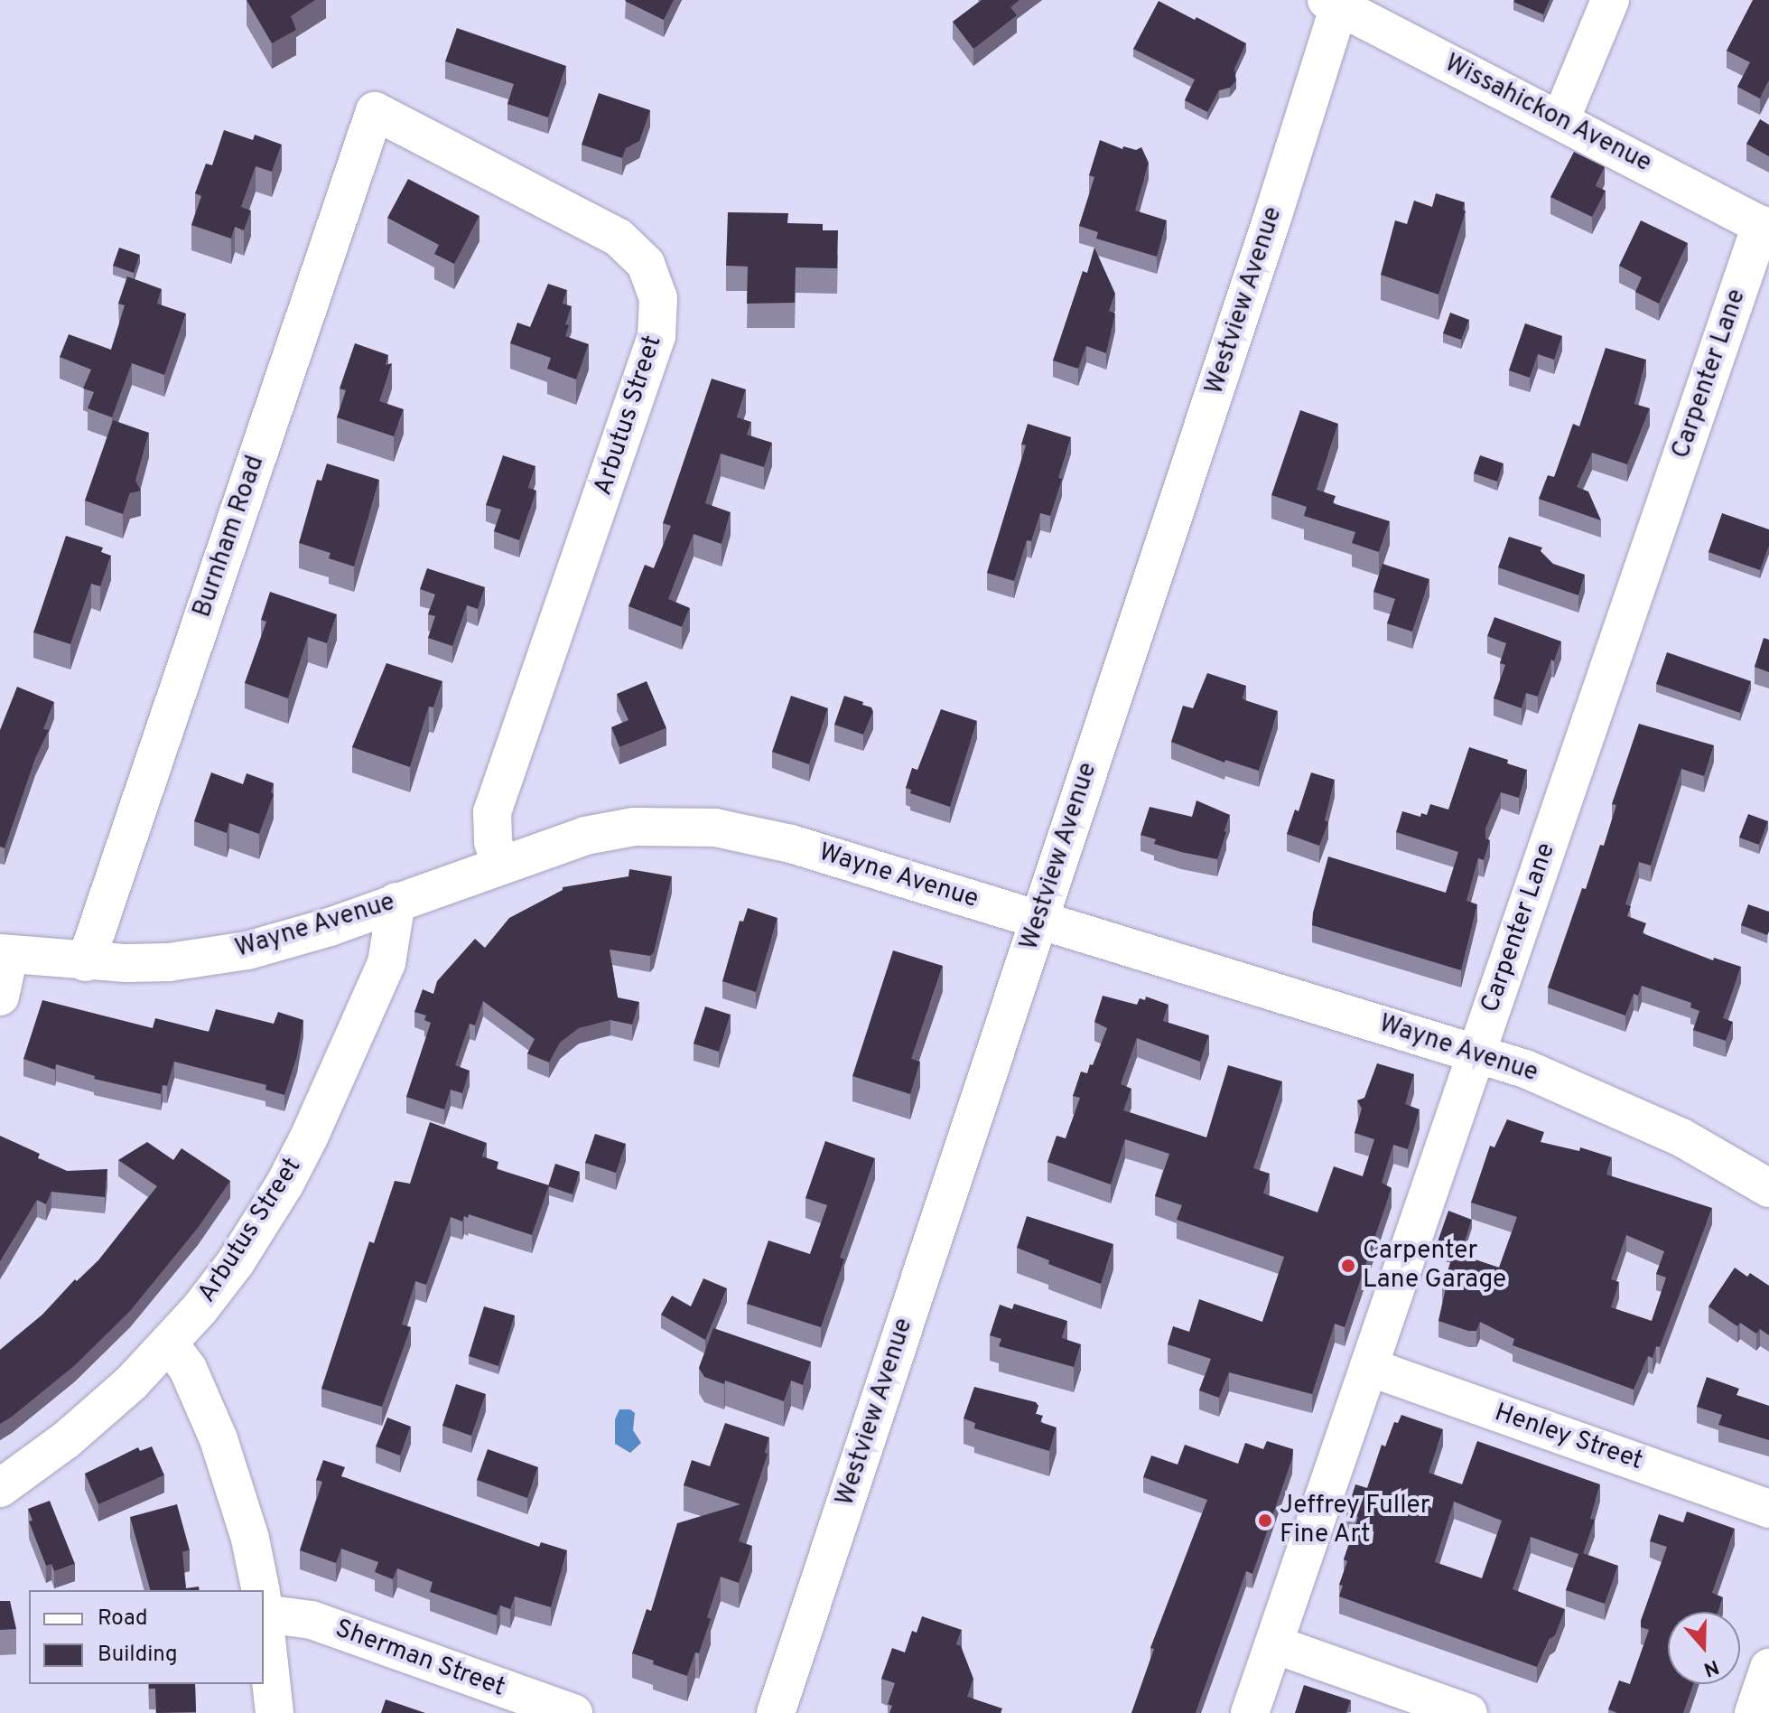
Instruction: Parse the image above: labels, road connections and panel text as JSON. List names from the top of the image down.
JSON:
{
  "streets": {
    "street": [
      "Wissahickon Avenue",
      "Westview Avenue",
      "Carpenter Lane",
      "Arbutus Street",
      "Burnham Road",
      "Wayne Avenue",
      "Henley Street",
      "Sherman Street"
    ]
  },
  "crossings": [
    ["Wissahickon Avenue", "Westview Avenue"],
    ["Wissahickon Avenue", "Carpenter Lane"],
    ["Westview Avenue", "Wayne Avenue"],
    ["Carpenter Lane", "Wayne Avenue"],
    ["Carpenter Lane", "Henley Street"],
    ["Arbutus Street", "Burnham Road"],
    ["Arbutus Street", "Wayne Avenue"],
    ["Burnham Road", "Wayne Avenue"]
  ],
  "places": ["Carpenter Lane Garage", "Jeffrey Fuller Fine Art"],
  "legend": ["Road", "Building"],
  "north": "bottom"
}
